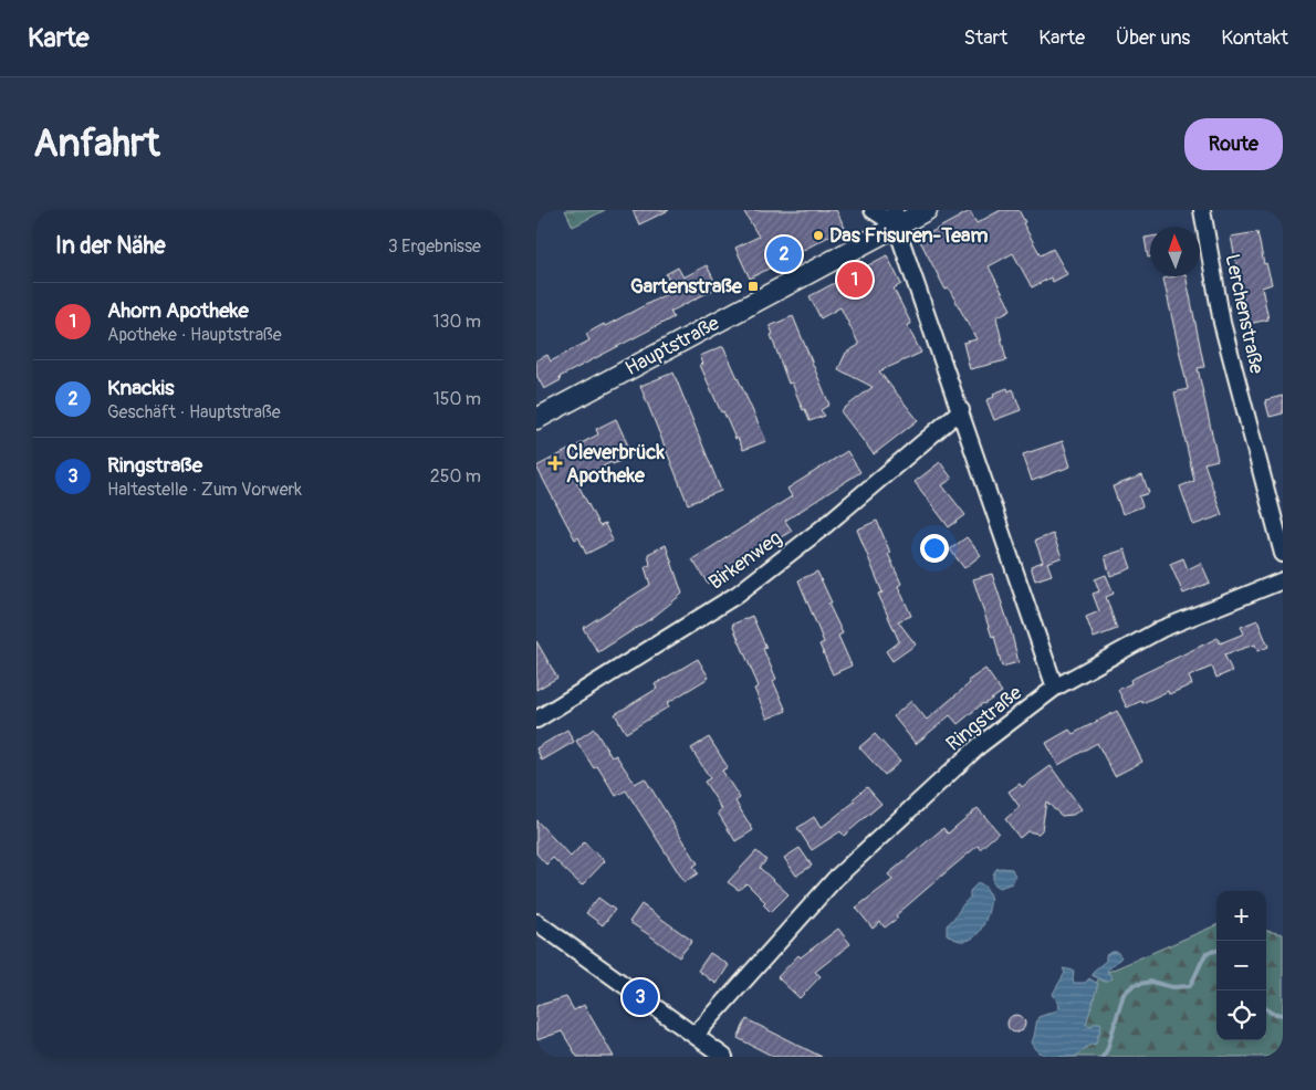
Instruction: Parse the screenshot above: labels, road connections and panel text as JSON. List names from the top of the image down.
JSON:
{
  "streets": {
    "main road": ["Hauptstraße"],
    "street": ["Lerchenstraße", "Birkenweg", "Ringstraße"]
  },
  "places": {
    "other": ["Das Frisuren-Team"],
    "transit": ["Gartenstraße"],
    "health": ["Cleverbrück Apotheke"]
  },
  "north": "top",
  "page": {
    "header": "Karte",
    "nav": [
      "Start",
      "Karte",
      "Über uns",
      "Kontakt"
    ],
    "buttons": "Route",
    "title": "Anfahrt",
    "heading": ["In der Nähe", "3 Ergebnisse"],
    "pins": ["2", "1", "3"],
    "list": [
      {
        "mark": "1",
        "name": "Ahorn Apotheke",
        "note": "Apotheke · Hauptstraße",
        "value": "130 m"
      },
      {
        "mark": "2",
        "name": "Knackis",
        "note": "Geschäft · Hauptstraße",
        "value": "150 m"
      },
      {
        "mark": "3",
        "name": "Ringstraße",
        "note": "Haltestelle · Zum Vorwerk",
        "value": "250 m"
      }
    ],
    "map_buttons": ["+", "−"]
  }
}
